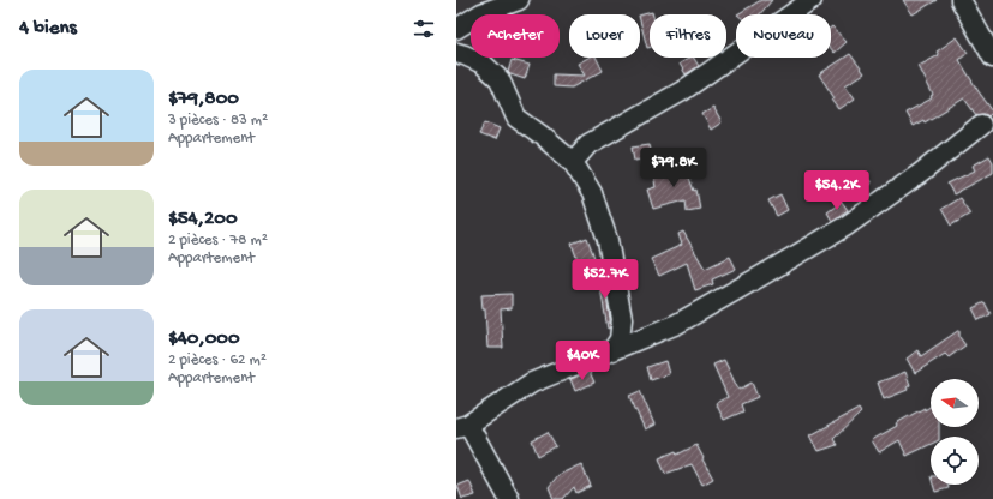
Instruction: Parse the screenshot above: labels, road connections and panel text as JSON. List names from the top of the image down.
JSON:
{
  "north": "left",
  "page": {
    "heading": "4 biens",
    "chip": [
      "Acheter",
      "Louer",
      "Filtres",
      "Nouveau"
    ],
    "list": [
      {
        "name": "$79,800",
        "note": "3 pièces · 83 m² · Appartement"
      },
      {
        "name": "$54,200",
        "note": "2 pièces · 78 m² · Appartement"
      },
      {
        "name": "$40,000",
        "note": "2 pièces · 62 m² · Appartement"
      }
    ],
    "price": [
      "$79.8K",
      "$54.2K",
      "$52.7K",
      "$40K"
    ]
  }
}
